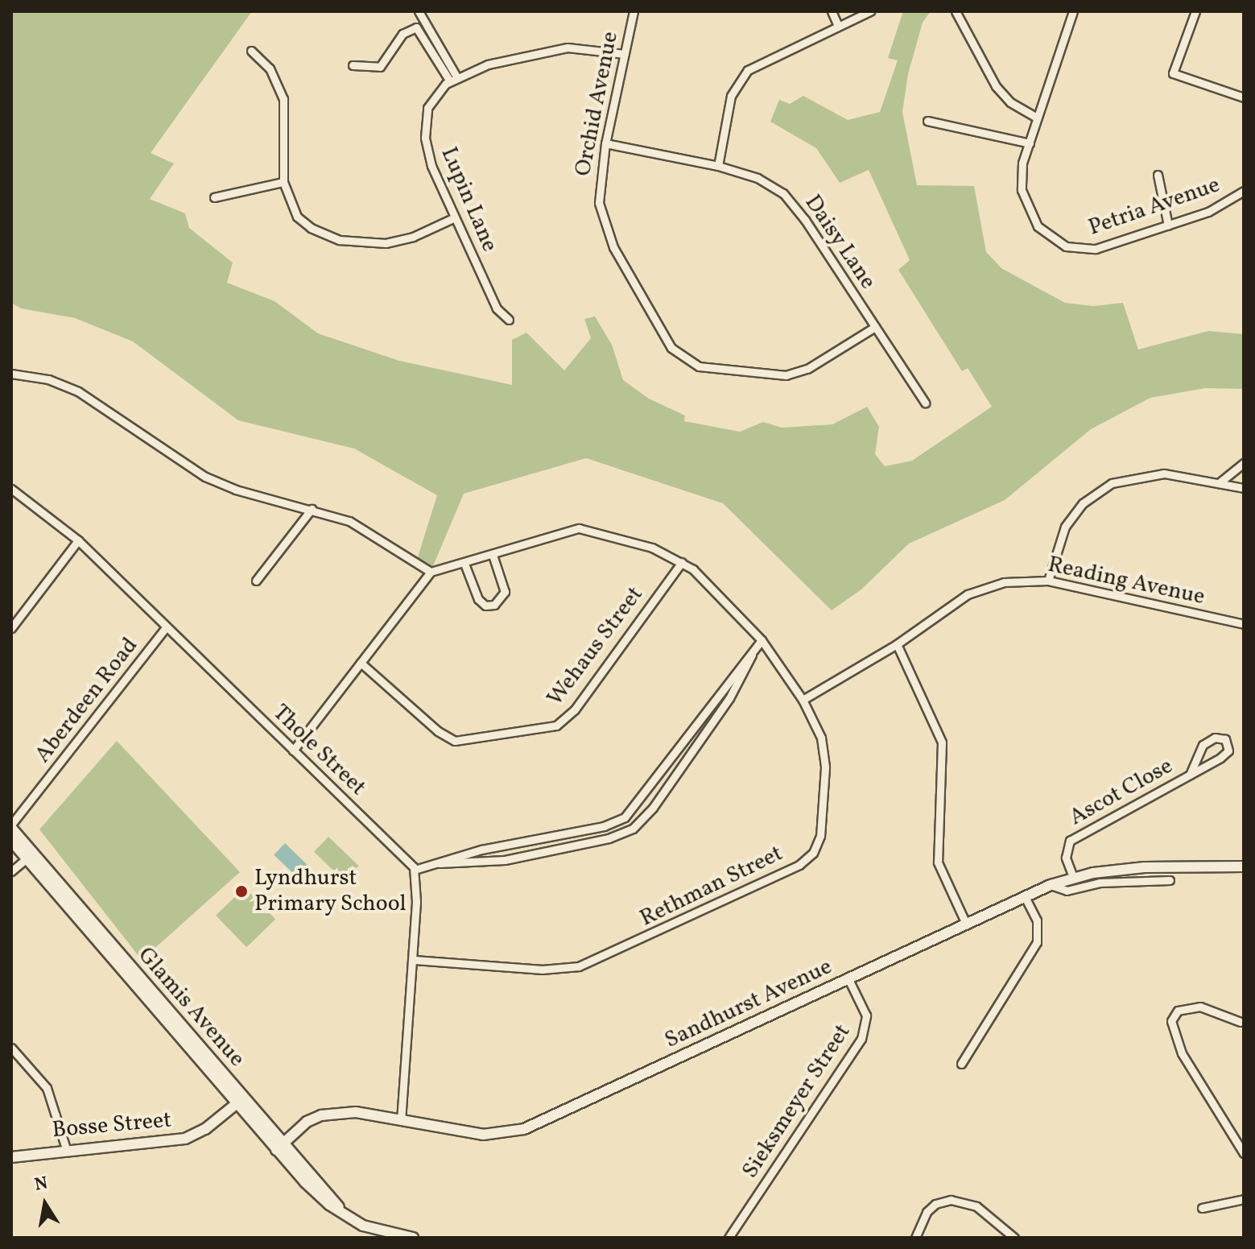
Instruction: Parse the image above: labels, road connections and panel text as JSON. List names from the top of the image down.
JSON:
{
  "streets": {
    "street": [
      "Orchid Avenue",
      "Lupin Lane",
      "Petria Avenue",
      "Daisy Lane",
      "Reading Avenue",
      "Wehaus Street",
      "Aberdeen Road",
      "Thole Street",
      "Ascot Close",
      "Rethman Street",
      "Sandhurst Avenue",
      "Glamis Avenue",
      "Sieksmeyer Street",
      "Bosse Street"
    ]
  },
  "crossings": [
    ["Orchid Avenue", "Daisy Lane"],
    ["Reading Avenue", "Rethman Street"],
    ["Wehaus Street", "Rethman Street"],
    ["Aberdeen Road", "Thole Street"],
    ["Aberdeen Road", "Glamis Avenue"],
    ["Ascot Close", "Sandhurst Avenue"],
    ["Sandhurst Avenue", "Glamis Avenue"],
    ["Sandhurst Avenue", "Sieksmeyer Street"],
    ["Glamis Avenue", "Bosse Street"]
  ],
  "places": ["Lyndhurst Primary School"],
  "north": "top"
}
